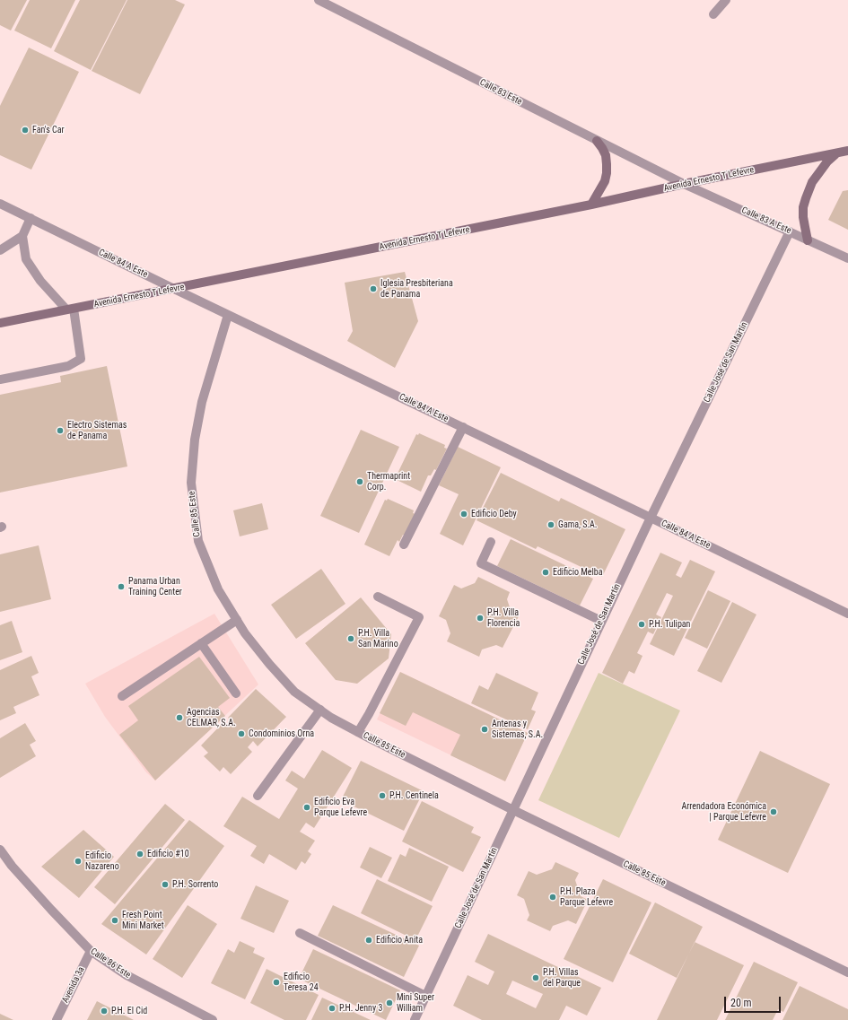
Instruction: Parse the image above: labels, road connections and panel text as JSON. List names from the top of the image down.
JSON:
{
  "streets": {
    "main road": ["Avenida Ernesto T Lefevre"],
    "street": [
      "Calle 83 Este",
      "Calle 83 A Este",
      "Calle 84 A Este",
      "Calle José de San Martín",
      "Calle 85 Este",
      "Calle 86 Este",
      "Avenida 3a"
    ]
  },
  "crossings": [
    ["Calle 83 Este", "Avenida Ernesto T Lefevre"],
    ["Calle 83 Este", "Calle 83 A Este"],
    ["Avenida Ernesto T Lefevre", "Calle 83 A Este"],
    ["Avenida Ernesto T Lefevre", "Calle 84 A Este"],
    ["Calle 83 A Este", "Calle José de San Martín"],
    ["Calle 84 A Este", "Calle José de San Martín"],
    ["Calle 84 A Este", "Calle 85 Este"],
    ["Calle José de San Martín", "Calle 85 Este"],
    ["Calle 86 Este", "Avenida 3a"]
  ],
  "places": [
    "Fan's Car",
    "Iglesia Presbiteriana de Panama",
    "Electro Sistemas de Panama",
    "Thermaprint Corp.",
    "Edificio Deby",
    "Gama, S.A.",
    "Edificio Melba",
    "Panama Urban Training Center",
    "P.H. Villa Florencia",
    "P.H. Tulipan",
    "P.H. Villa San Marino",
    "Agencias CELMAR, S.A.",
    "Antenas y Sistemas, S.A.",
    "Condominios Orna",
    "P.H. Centinela",
    "Edificio Eva Parque Lefevre",
    "Arrendadora Económica | Parque Lefevre",
    "Edificio #10",
    "Edificio Nazareno",
    "P.H. Sorrento",
    "P.H. Plaza Parque Lefevre",
    "Fresh Point Mini Market",
    "Edificio Anita",
    "P.H. Villas del Parque",
    "Edificio Teresa 24",
    "Mini Super William",
    "P.H. Jenny 3",
    "P.H. El Cid"
  ],
  "scale_bar": "20 m"
}
